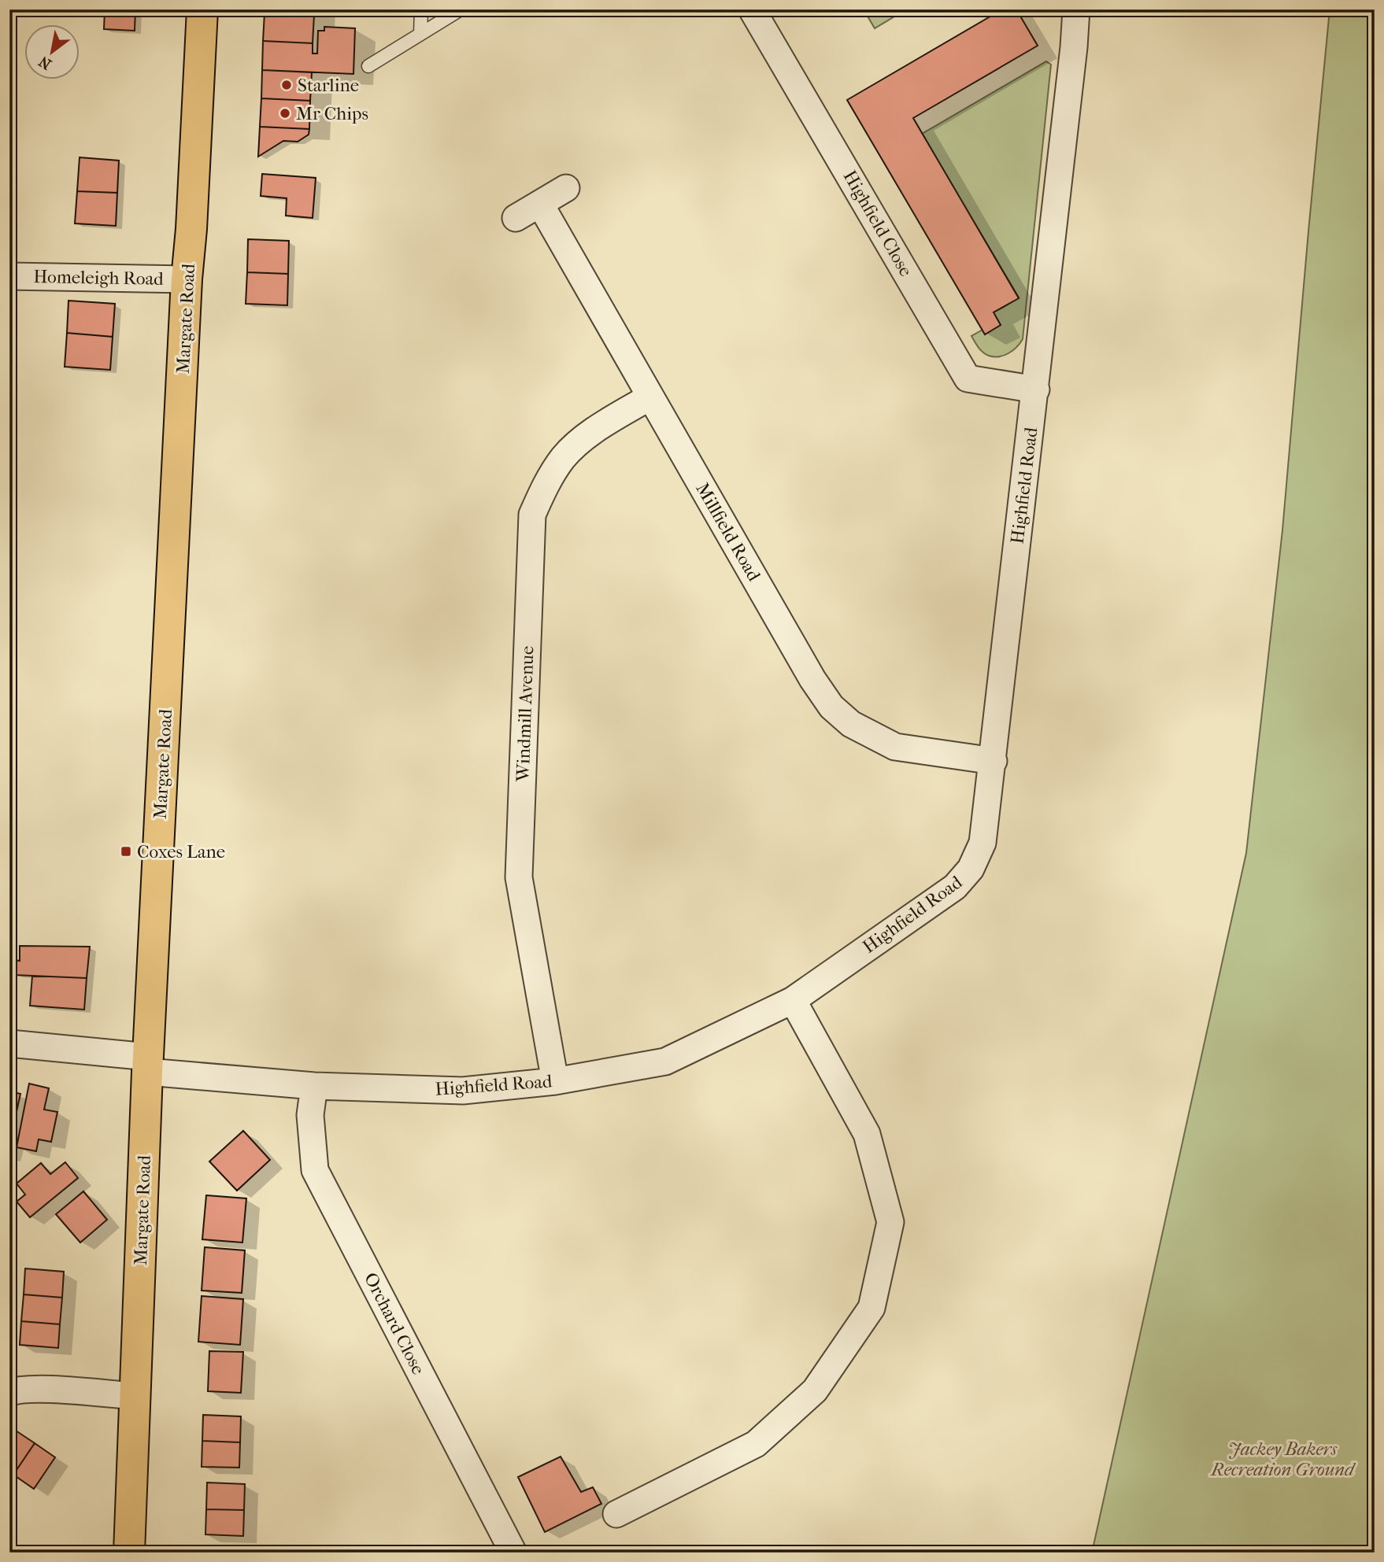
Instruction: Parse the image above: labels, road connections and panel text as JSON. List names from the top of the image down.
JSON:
{
  "streets": {
    "main road": ["Margate Road"],
    "street": [
      "Highfield Close",
      "Homeleigh Road",
      "Highfield Road",
      "Millfield Road",
      "Windmill Avenue",
      "Orchard Close"
    ]
  },
  "crossings": [
    ["Highfield Close", "Highfield Road"],
    ["Homeleigh Road", "Margate Road"],
    ["Margate Road", "Highfield Road"],
    ["Highfield Road", "Millfield Road"],
    ["Highfield Road", "Windmill Avenue"],
    ["Highfield Road", "Orchard Close"],
    ["Millfield Road", "Windmill Avenue"]
  ],
  "parks": ["Jackey Bakers Recreation Ground"],
  "places": {
    "other": ["Starline", "Mr Chips"],
    "transit": ["Coxes Lane"]
  },
  "north": "bottom left"
}
